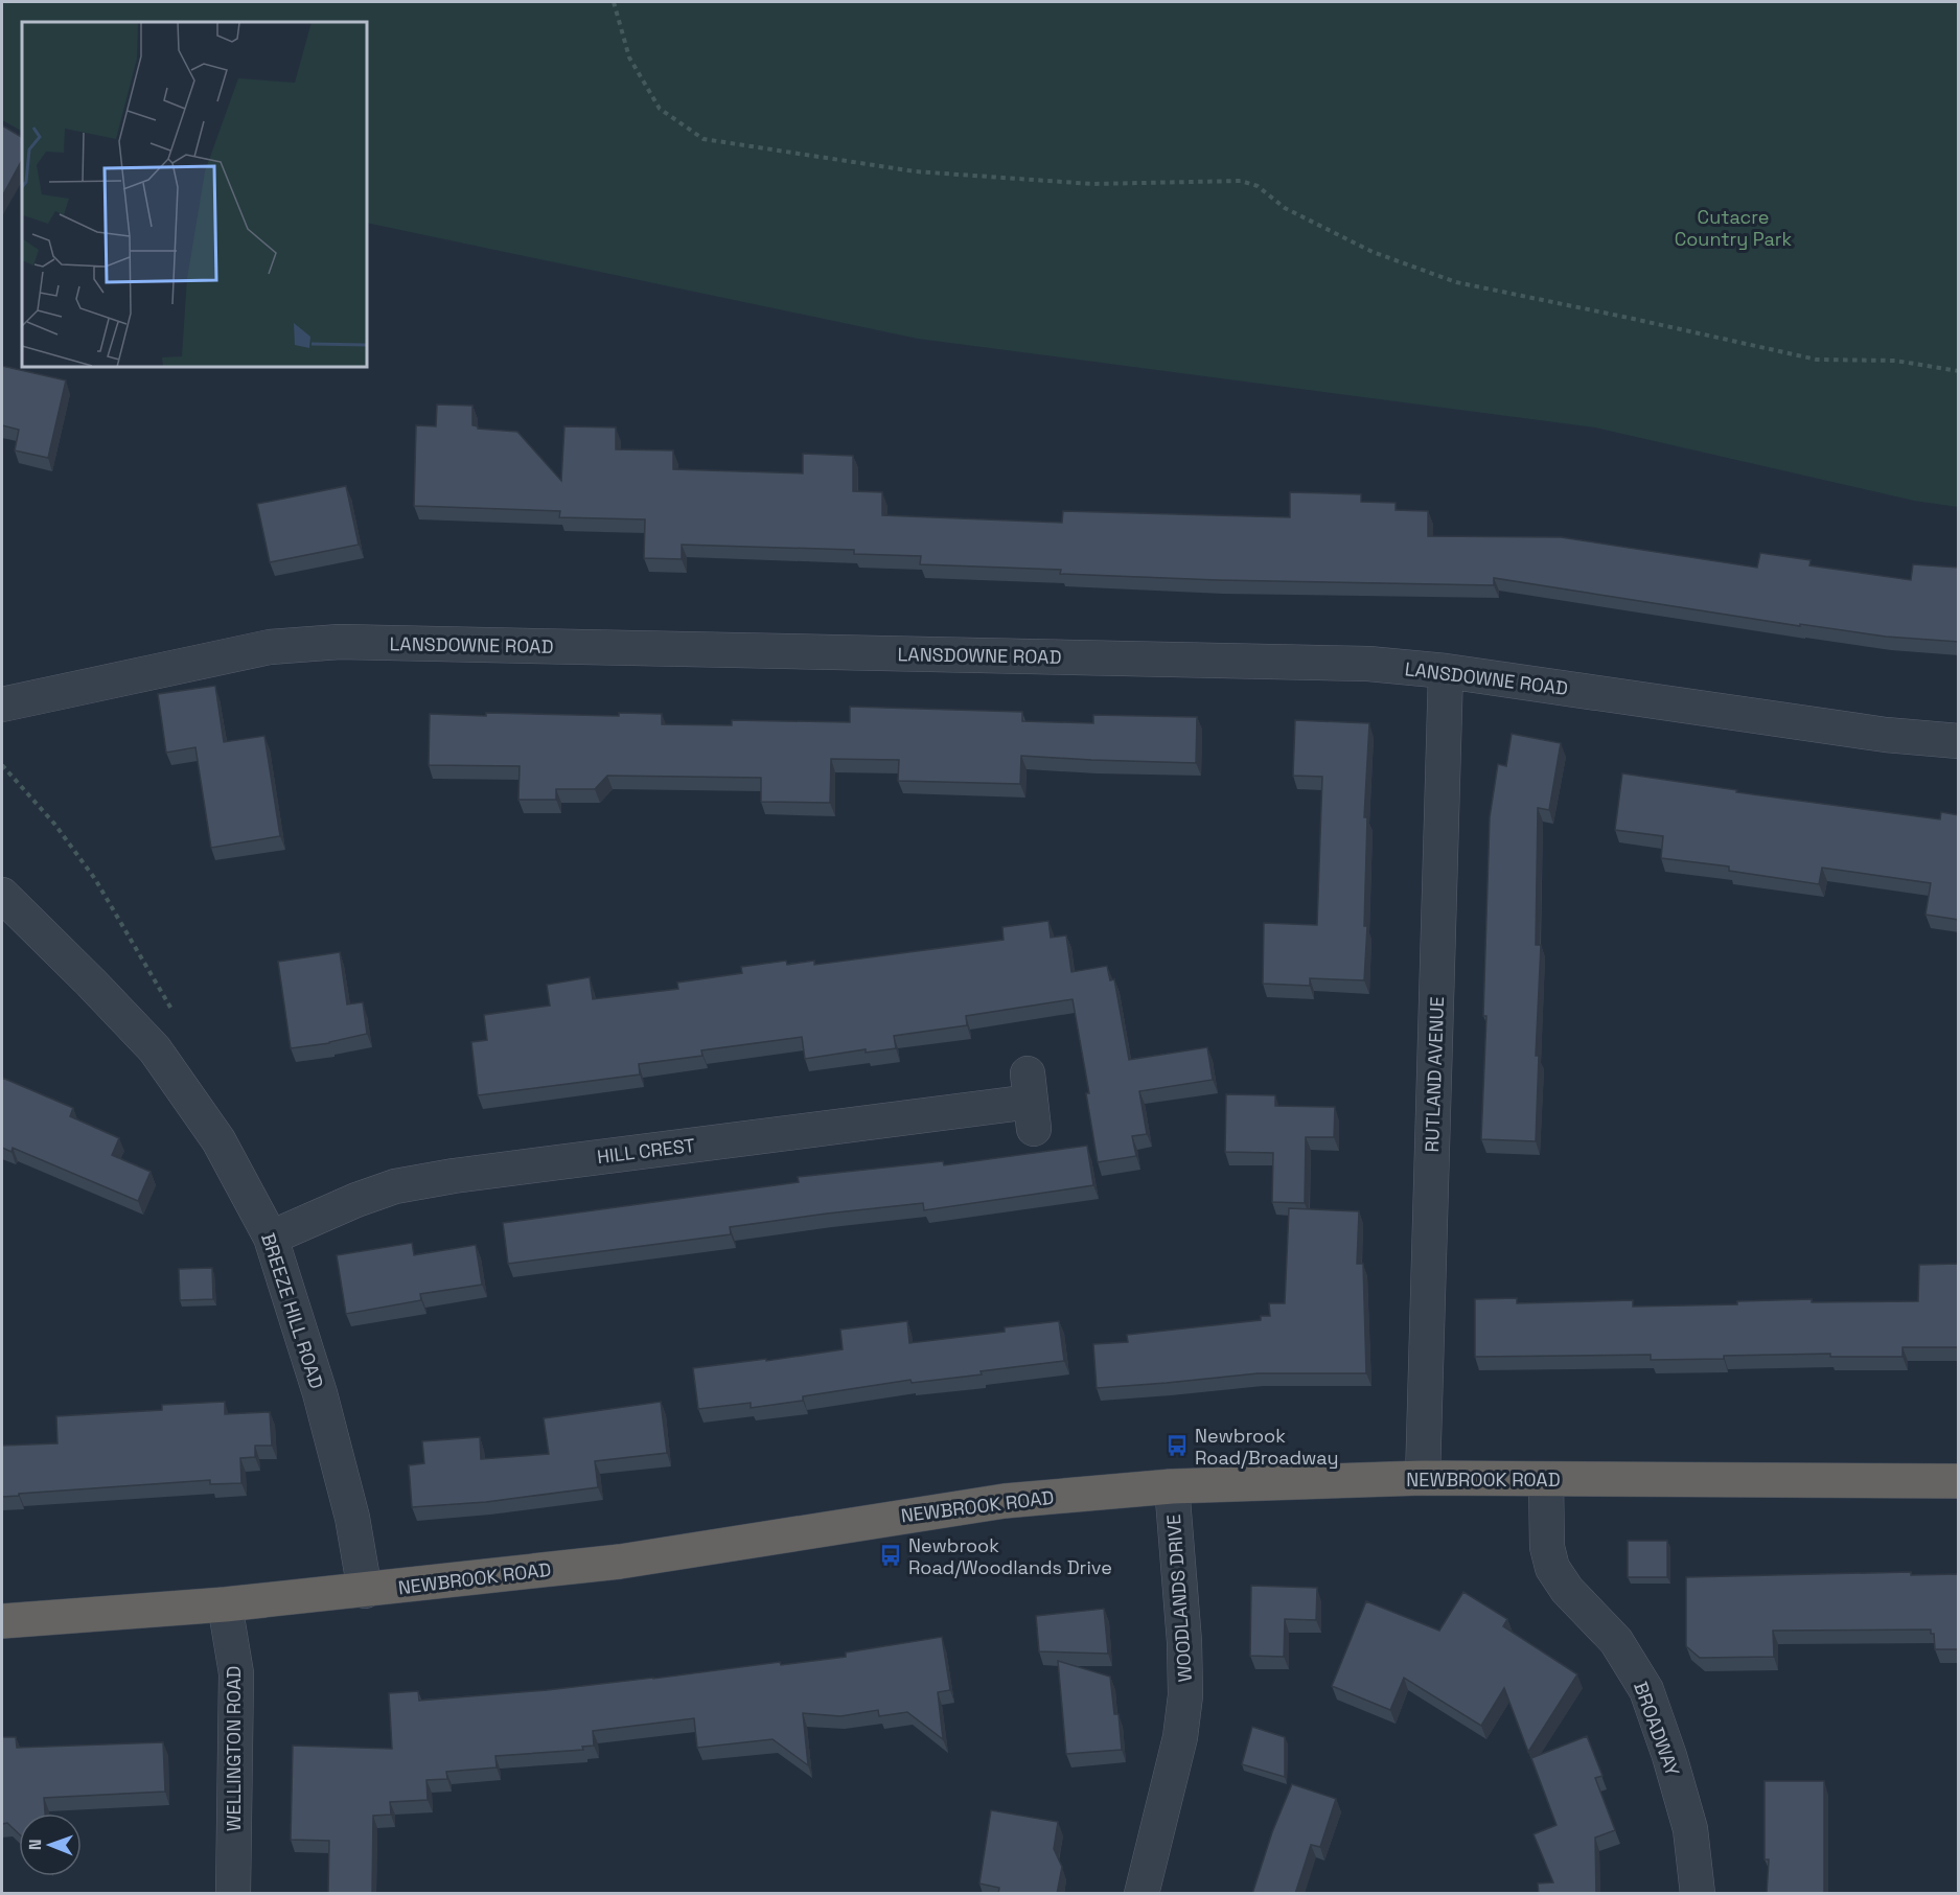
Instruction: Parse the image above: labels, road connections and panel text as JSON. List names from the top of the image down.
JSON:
{
  "streets": {
    "highway": ["NEWBROOK ROAD"],
    "street": [
      "LANSDOWNE ROAD",
      "RUTLAND AVENUE",
      "HILL CREST",
      "BREEZE HILL ROAD",
      "WOODLANDS DRIVE",
      "BROADWAY",
      "WELLINGTON ROAD"
    ]
  },
  "crossings": [
    ["LANSDOWNE ROAD", "RUTLAND AVENUE"],
    ["RUTLAND AVENUE", "NEWBROOK ROAD"],
    ["HILL CREST", "BREEZE HILL ROAD"],
    ["BREEZE HILL ROAD", "NEWBROOK ROAD"],
    ["NEWBROOK ROAD", "WOODLANDS DRIVE"],
    ["NEWBROOK ROAD", "BROADWAY"],
    ["NEWBROOK ROAD", "WELLINGTON ROAD"]
  ],
  "parks": ["Cutacre Country Park"],
  "places": {
    "bus stop": ["Newbrook Road/Broadway", "Newbrook Road/Woodlands Drive"]
  },
  "north": "left"
}
